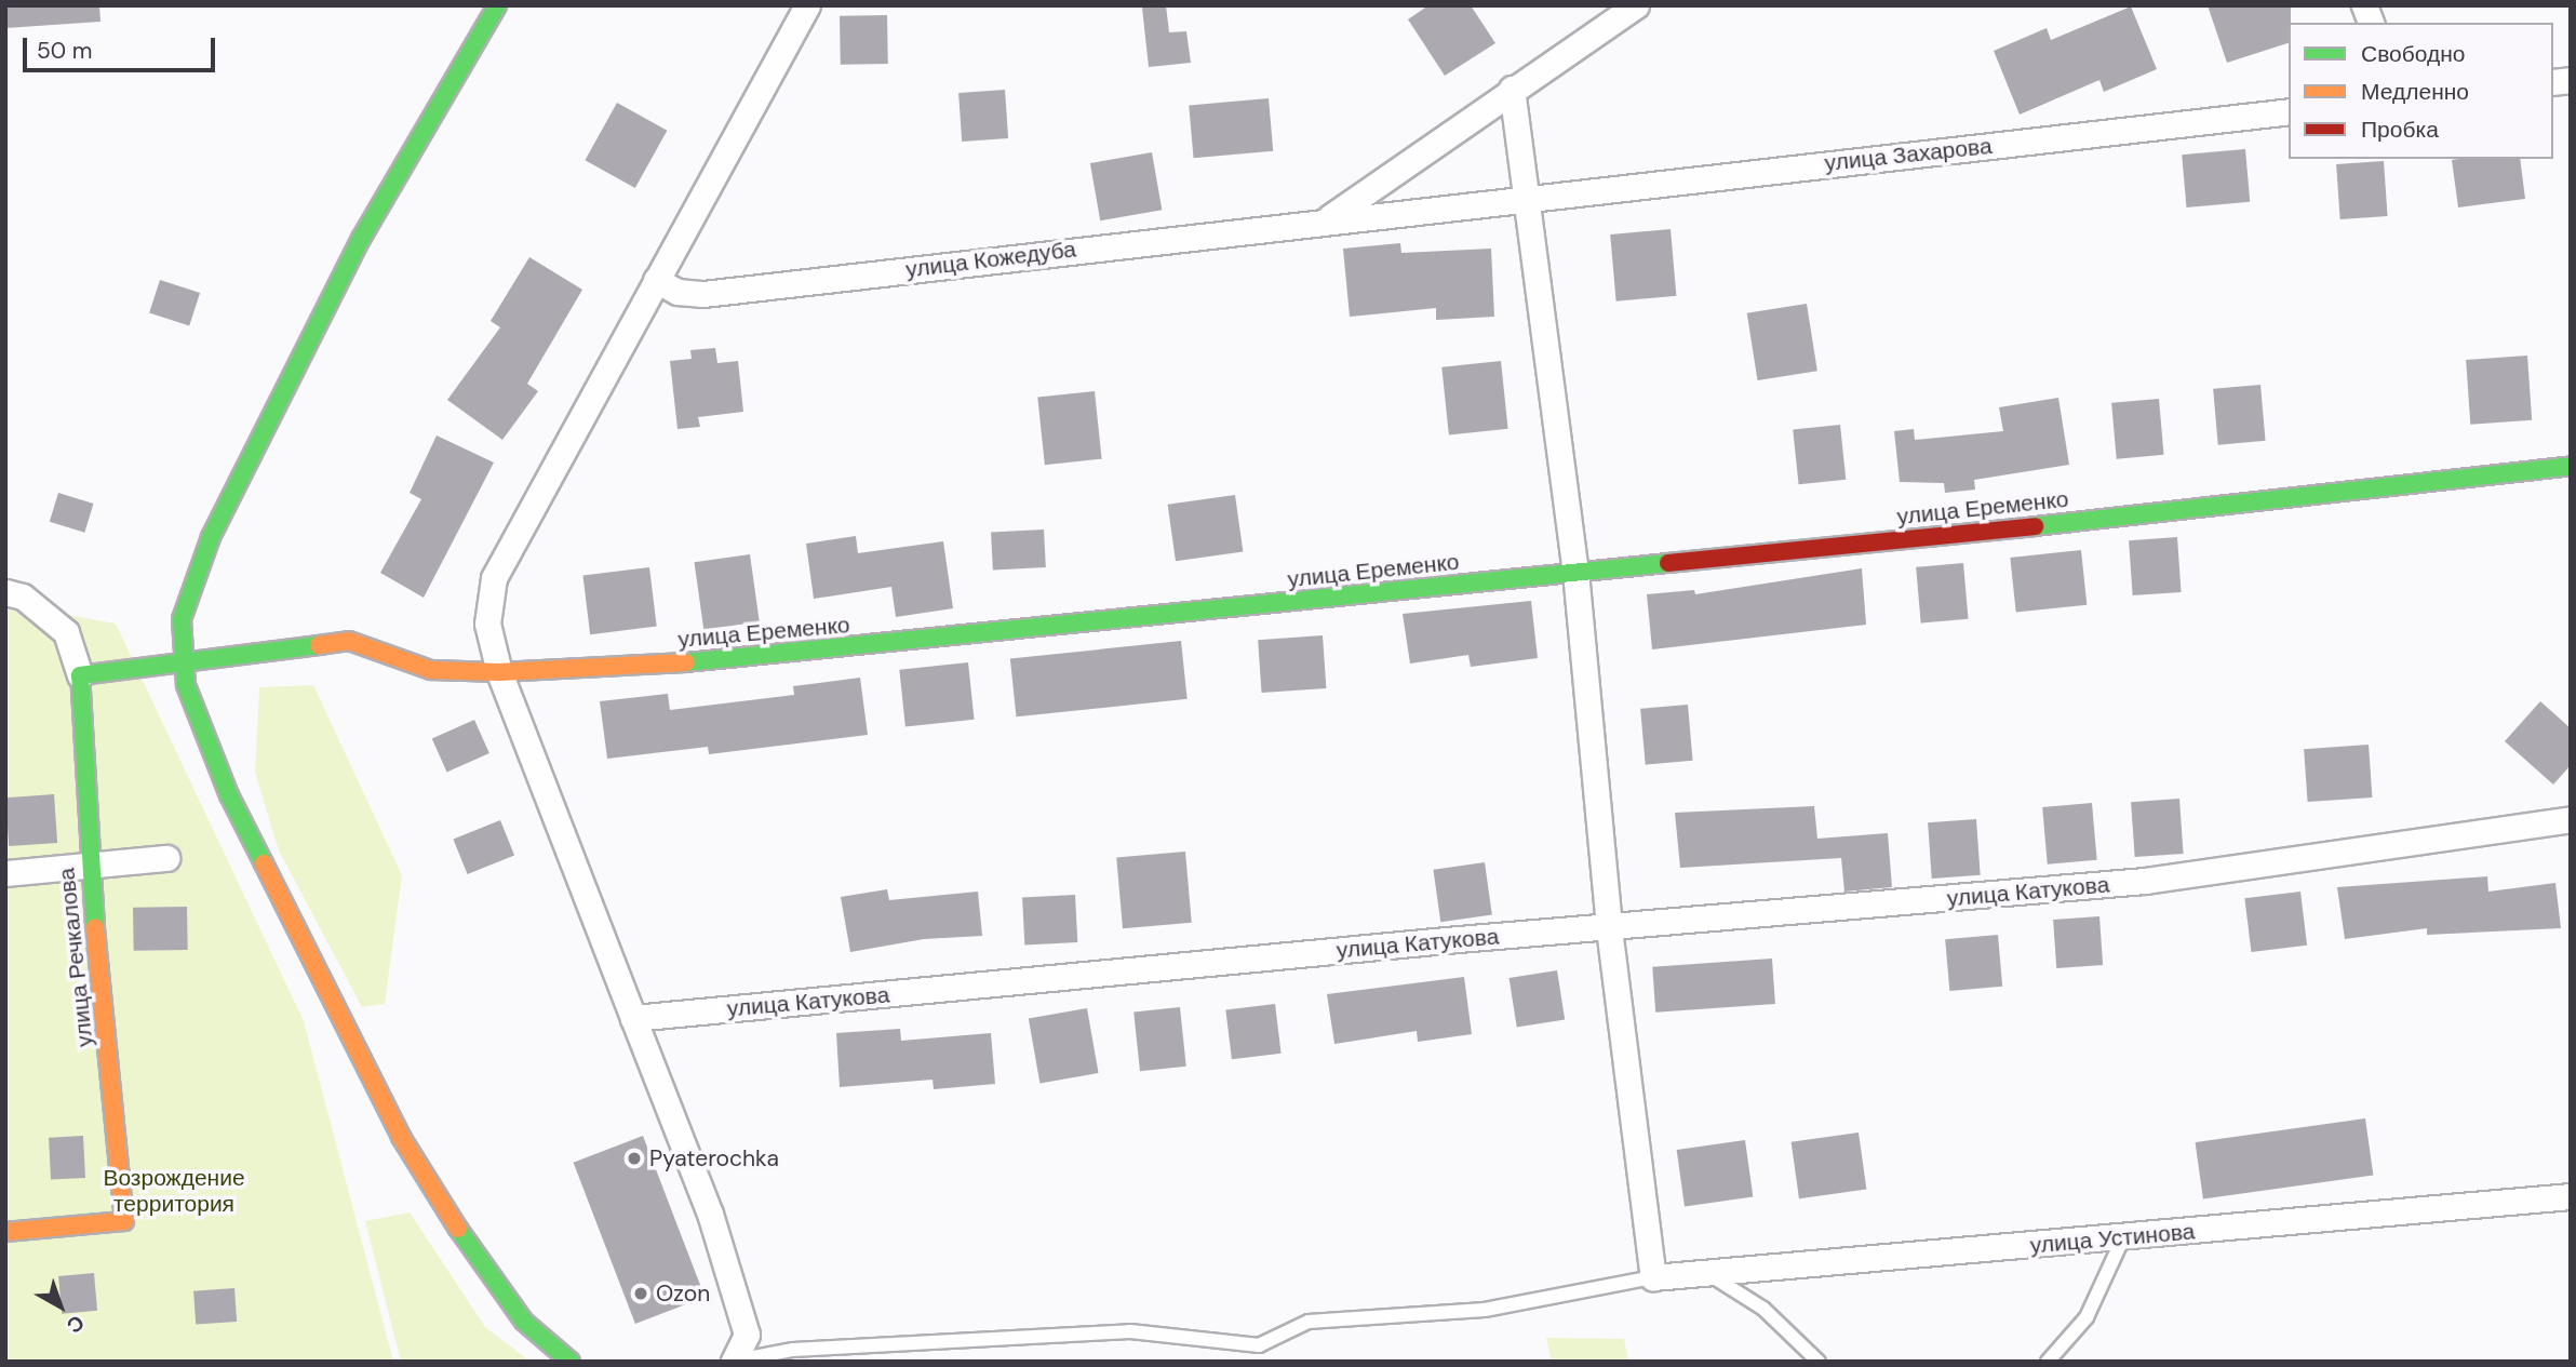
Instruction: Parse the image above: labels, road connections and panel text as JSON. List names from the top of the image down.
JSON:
{
  "streets": {
    "street": [
      "улица Захарова",
      "улица Кожедуба",
      "улица Еременко",
      "улица Катукова",
      "улица Речкалова",
      "улица Устинова"
    ]
  },
  "crossings": [
    ["улица Захарова", "улица Кожедуба"]
  ],
  "parks": ["Возрождение территория"],
  "places": ["Pyaterochka", "Ozon"],
  "legend": ["Свободно", "Медленно", "Пробка"],
  "scale_bar": "50 m",
  "north": "bottom right"
}
